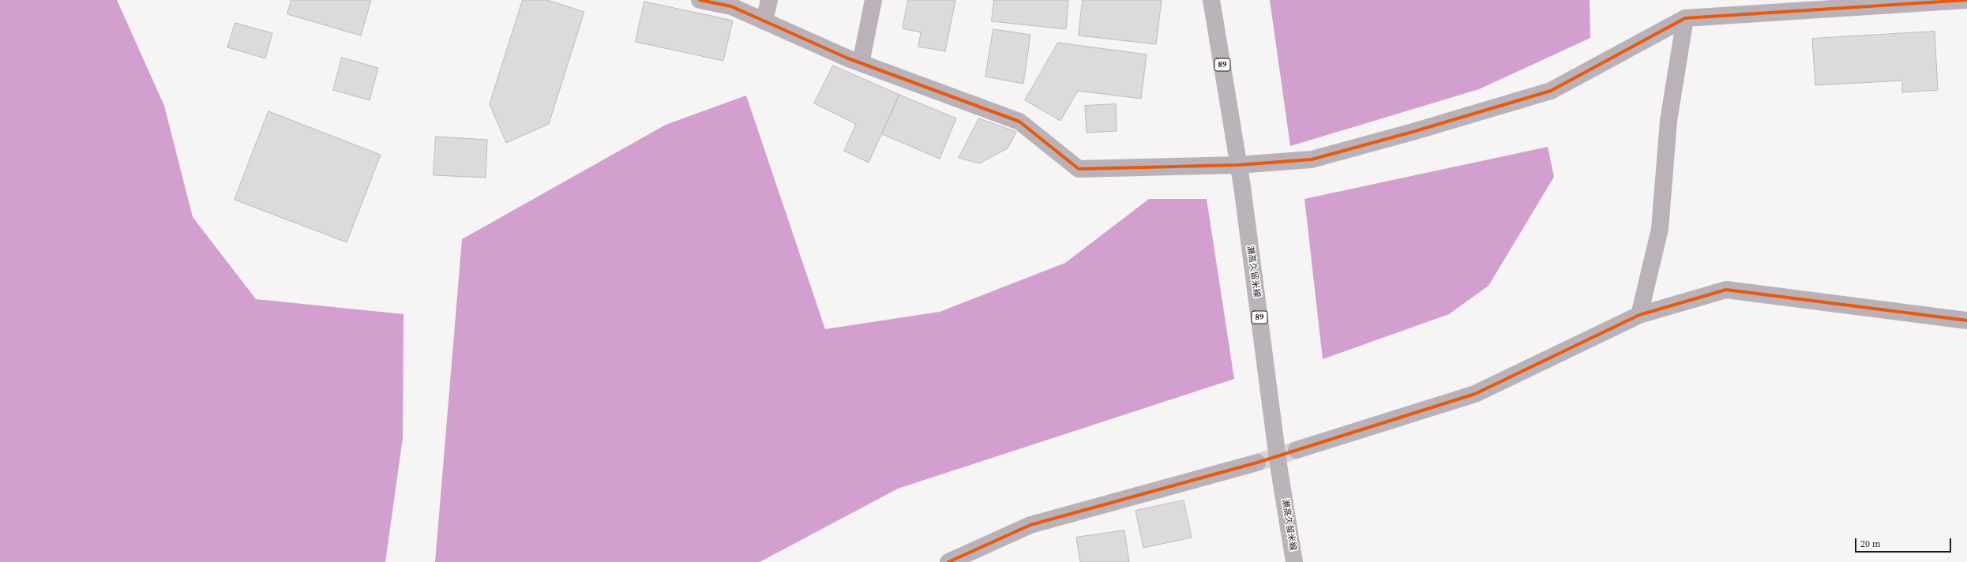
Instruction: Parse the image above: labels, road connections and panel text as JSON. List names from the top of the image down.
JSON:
{
  "streets": {
    "main road": ["89", "瀬高久留米線"]
  },
  "scale_bar": "20 m"
}
